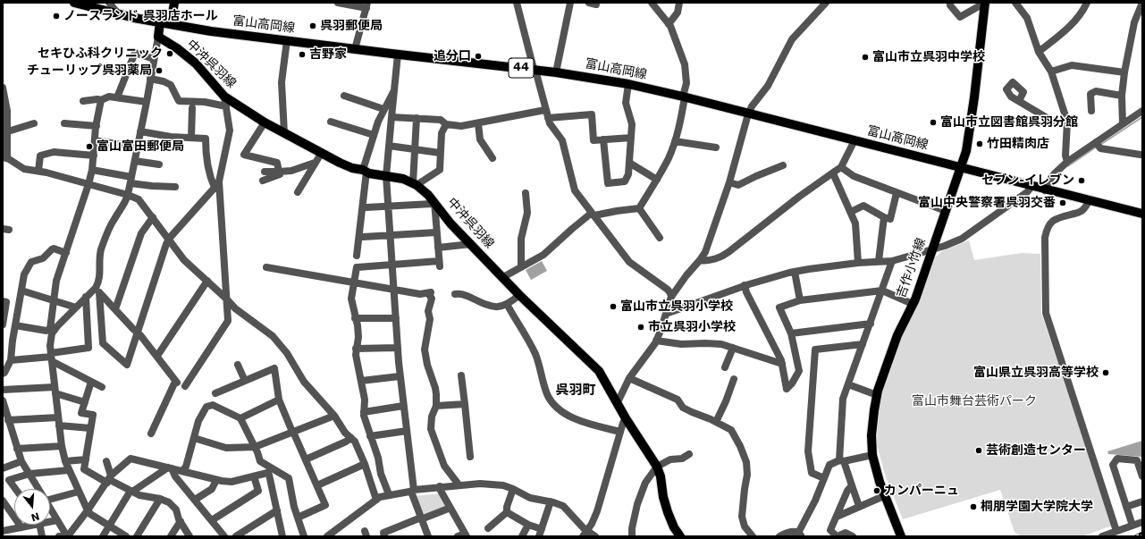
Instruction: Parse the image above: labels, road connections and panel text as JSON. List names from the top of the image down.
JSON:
{
  "streets": {
    "main road": [
      "富山高岡線",
      "中沖呉羽線",
      "44",
      "吉作小竹線"
    ]
  },
  "crossings": [
    ["富山高岡線", "吉作小竹線"]
  ],
  "districts": ["呉羽町"],
  "parks": ["富山市舞台芸術パーク"],
  "places": [
    "ノースランド 呉羽店ホール",
    "呉羽郵便局",
    "セキひふ科クリニック",
    "吉野家",
    "追分口",
    "富山市立呉羽中学校",
    "チューリップ呉羽薬局",
    "富山市立図書館呉羽分館",
    "竹田精肉店",
    "富山富田郵便局",
    "セブン-イレブン",
    "富山中央警察署呉羽交番",
    "富山市立呉羽小学校",
    "市立呉羽小学校",
    "富山県立呉羽高等学校",
    "芸術創造センター",
    "カンパーニュ",
    "桐朋学園大学院大学"
  ],
  "north": "bottom"
}
